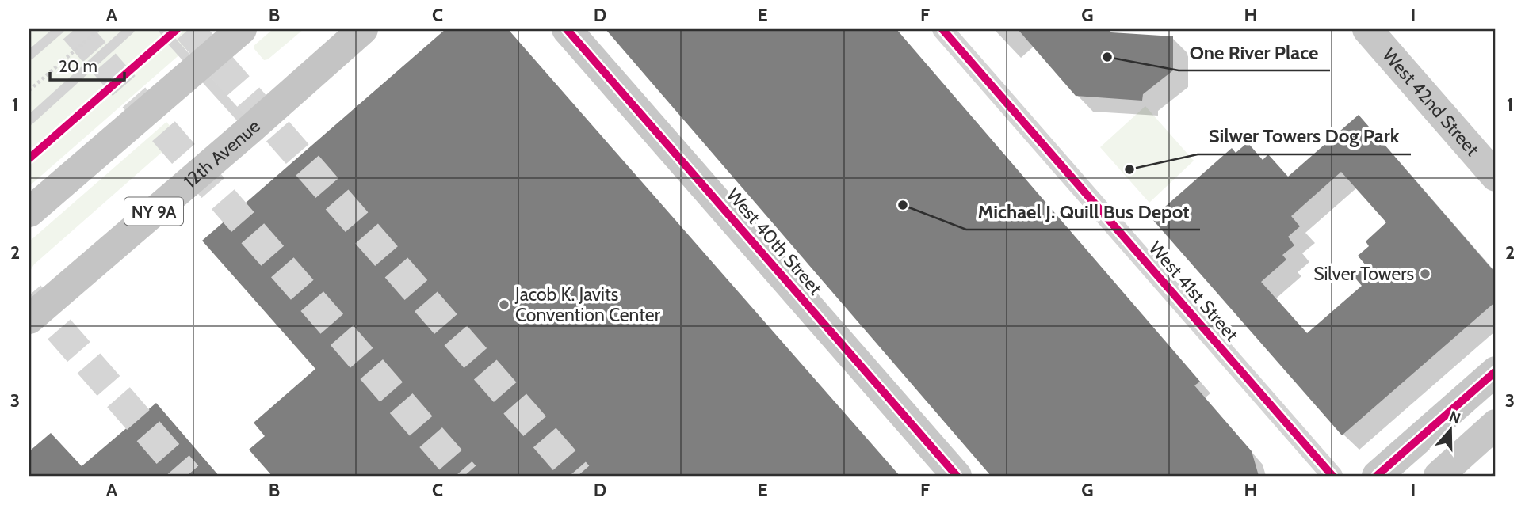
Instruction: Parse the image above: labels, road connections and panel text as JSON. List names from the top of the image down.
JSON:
{
  "streets": {
    "highway": ["12th Avenue", "NY 9A"],
    "main road": ["West 42nd Street", "West 40th Street"],
    "street": ["West 41st Street"]
  },
  "places": [
    "One River Place",
    "Silwer Towers Dog Park",
    "Michael J. Quill Bus Depot",
    "Silver Towers",
    "Jacob K. Javits Convention Center"
  ],
  "scale_bar": "20 m",
  "north": "top",
  "grid": {
    "columns": [
      "A",
      "B",
      "C",
      "D",
      "E",
      "F",
      "G",
      "H",
      "I"
    ],
    "rows": ["1", "2", "3"]
  }
}
